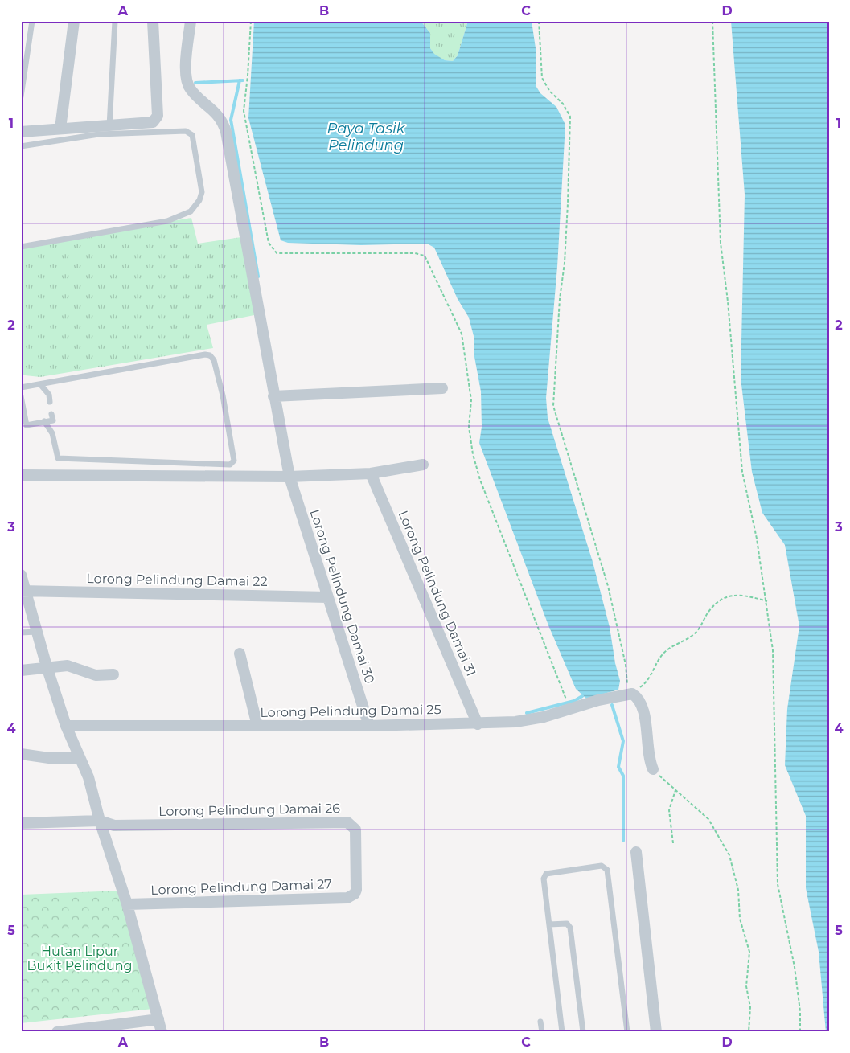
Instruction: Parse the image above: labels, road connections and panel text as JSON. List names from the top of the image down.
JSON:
{
  "streets": {
    "street": [
      "Lorong Pelindung Damai 22",
      "Lorong Pelindung Damai 31",
      "Lorong Pelindung Damai 30",
      "Lorong Pelindung Damai 25",
      "Lorong Pelindung Damai 26",
      "Lorong Pelindung Damai 27"
    ]
  },
  "crossings": [
    ["Lorong Pelindung Damai 22", "Lorong Pelindung Damai 30"],
    ["Lorong Pelindung Damai 31", "Lorong Pelindung Damai 25"],
    ["Lorong Pelindung Damai 30", "Lorong Pelindung Damai 25"],
    ["Lorong Pelindung Damai 26", "Lorong Pelindung Damai 27"]
  ],
  "water": ["Paya Tasik Pelindung"],
  "parks": ["Hutan Lipur Bukit Pelindung"],
  "grid": {
    "columns": [
      "A",
      "B",
      "C",
      "D"
    ],
    "rows": [
      "1",
      "2",
      "3",
      "4",
      "5"
    ]
  }
}
